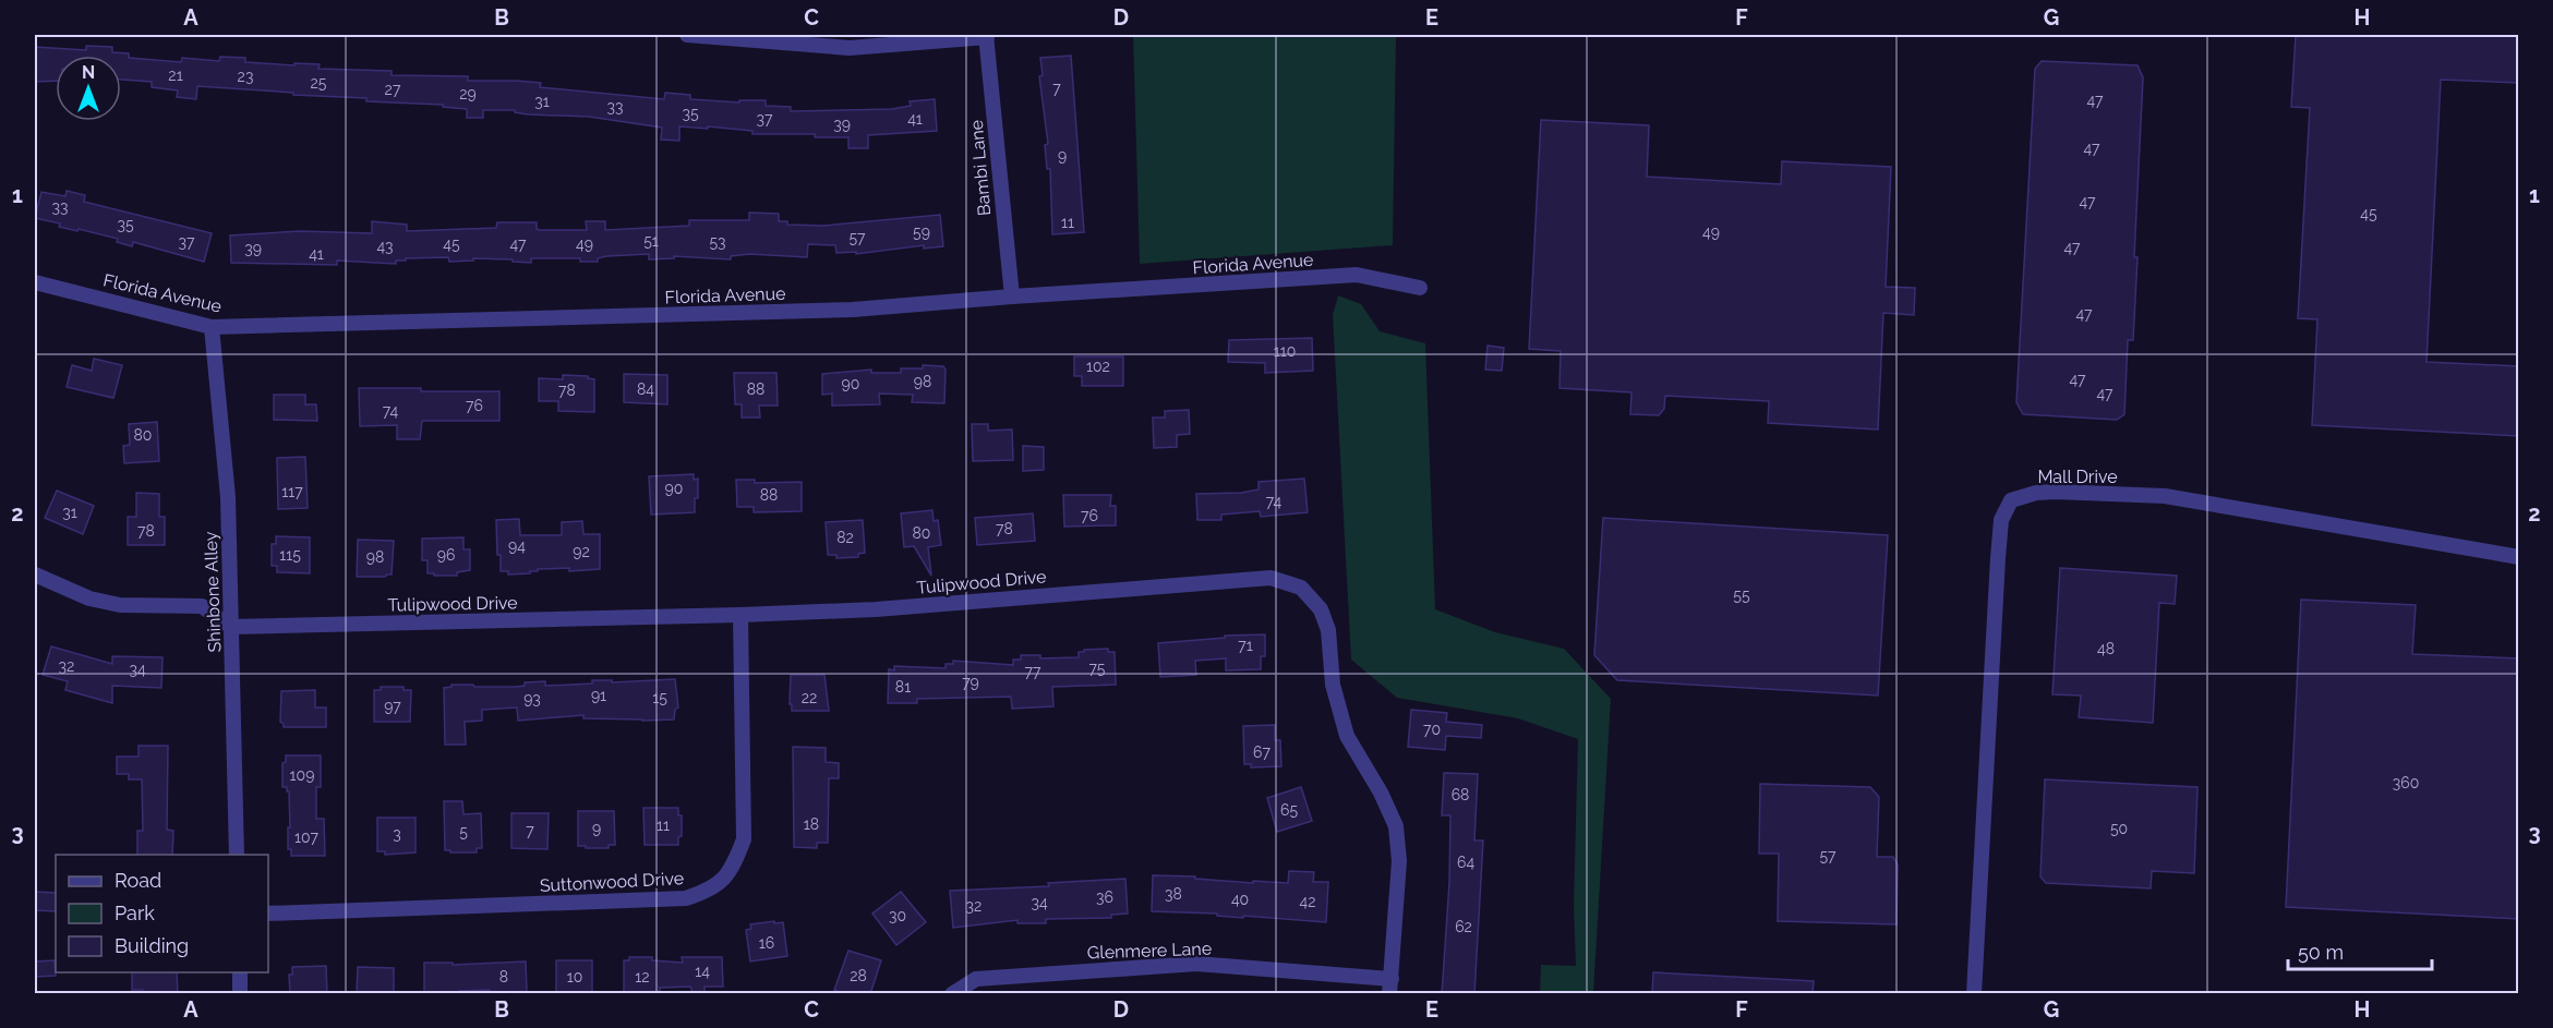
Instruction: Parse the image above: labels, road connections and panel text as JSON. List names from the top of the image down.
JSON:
{
  "streets": {
    "street": [
      "Bambi Lane",
      "Florida Avenue",
      "Mall Drive",
      "Tulipwood Drive",
      "Shinbone Alley",
      "Suttonwood Drive",
      "Glenmere Lane"
    ]
  },
  "crossings": [
    ["Bambi Lane", "Florida Avenue"],
    ["Florida Avenue", "Shinbone Alley"],
    ["Tulipwood Drive", "Shinbone Alley"],
    ["Tulipwood Drive", "Suttonwood Drive"],
    ["Tulipwood Drive", "Glenmere Lane"]
  ],
  "house_numbers": [
    "21",
    "23",
    "25",
    "7",
    "27",
    "29",
    "47",
    "31",
    "33",
    "35",
    "37",
    "41",
    "39",
    "47",
    "9",
    "47",
    "33",
    "45",
    "11",
    "35",
    "59",
    "49",
    "57",
    "51",
    "37",
    "53",
    "45",
    "47",
    "49",
    "43",
    "47",
    "39",
    "41",
    "47",
    "110",
    "102",
    "47",
    "98",
    "90",
    "84",
    "88",
    "78",
    "47",
    "76",
    "74",
    "80",
    "90",
    "117",
    "88",
    "74",
    "31",
    "76",
    "78",
    "78",
    "80",
    "82",
    "94",
    "92",
    "115",
    "96",
    "98",
    "55",
    "71",
    "48",
    "32",
    "75",
    "34",
    "77",
    "79",
    "81",
    "91",
    "15",
    "22",
    "93",
    "97",
    "70",
    "67",
    "109",
    "360",
    "68",
    "65",
    "18",
    "11",
    "9",
    "50",
    "7",
    "5",
    "3",
    "107",
    "57",
    "64",
    "38",
    "36",
    "40",
    "42",
    "34",
    "32",
    "30",
    "62",
    "16",
    "14",
    "28",
    "8",
    "10",
    "12"
  ],
  "legend": ["Road", "Park", "Building"],
  "scale_bar": "50 m",
  "north": "top",
  "grid": {
    "columns": [
      "A",
      "B",
      "C",
      "D",
      "E",
      "F",
      "G",
      "H"
    ],
    "rows": ["1", "2", "3"]
  }
}
